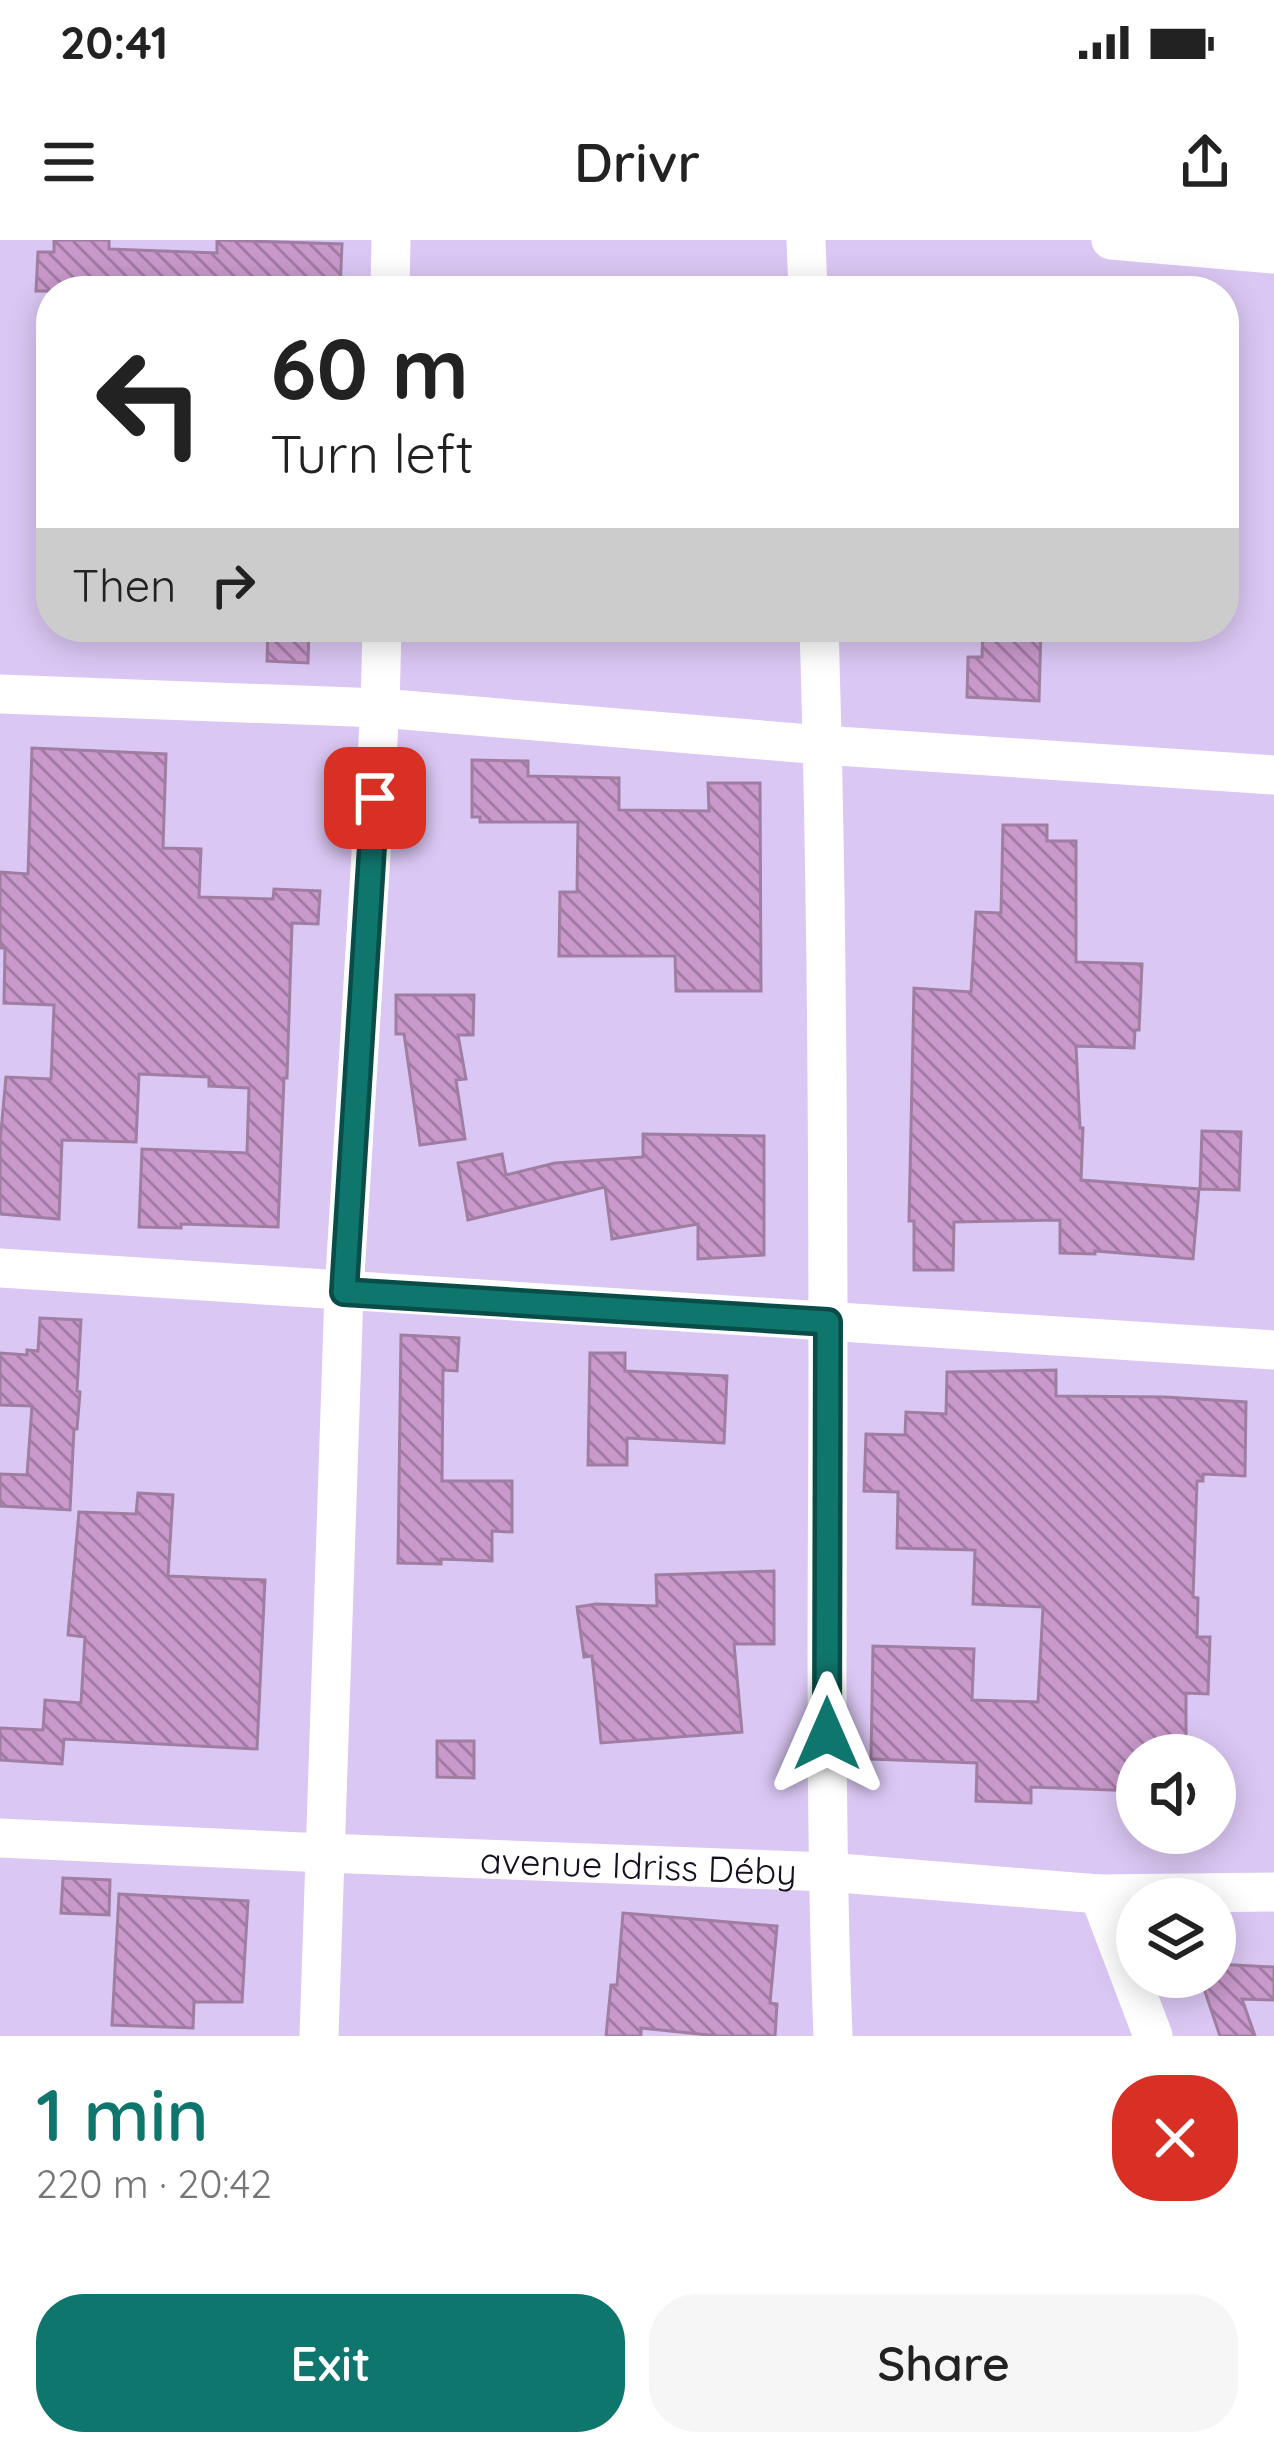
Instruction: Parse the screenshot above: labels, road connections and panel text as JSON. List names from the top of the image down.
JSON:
{
  "streets": {
    "street": ["avenue Idriss Déby"]
  },
  "page": {
    "status": "20:41",
    "header": "Drivr",
    "turn": ["60 m", "Turn left"],
    "then": "Then",
    "heading": ["1 min", "220 m · 20:42"],
    "buttons": ["Exit", "Share"]
  }
}
